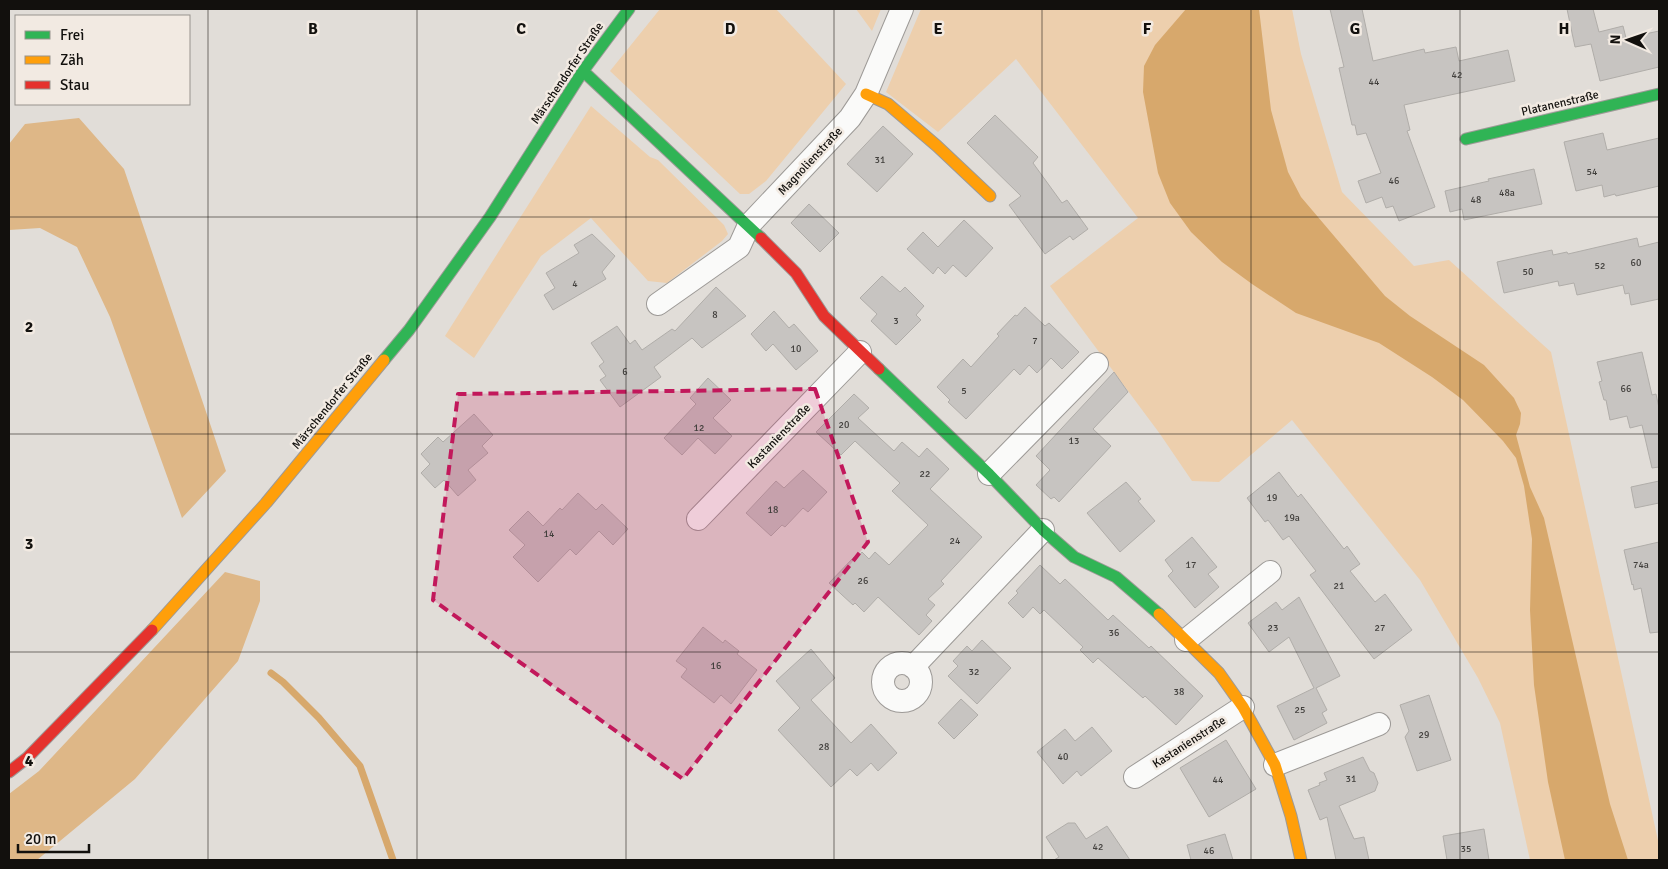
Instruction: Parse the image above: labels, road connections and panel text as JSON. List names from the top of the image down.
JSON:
{
  "streets": {
    "street": [
      "Märschendorfer Straße",
      "Platanenstraße",
      "Magnolienstraße",
      "Kastanienstraße"
    ]
  },
  "house_numbers": [
    "42",
    "44",
    "31",
    "54",
    "46",
    "48a",
    "48",
    "60",
    "52",
    "50",
    "4",
    "8",
    "3",
    "7",
    "10",
    "6",
    "66",
    "5",
    "20",
    "12",
    "13",
    "22",
    "19",
    "18",
    "19a",
    "14",
    "24",
    "17",
    "74a",
    "26",
    "21",
    "23",
    "27",
    "36",
    "16",
    "32",
    "38",
    "25",
    "29",
    "28",
    "40",
    "31",
    "44",
    "42",
    "35",
    "46"
  ],
  "legend": ["Frei", "Zäh", "Stau"],
  "scale_bar": "20 m",
  "north": "left",
  "grid": {
    "columns": [
      "B",
      "C",
      "D",
      "E",
      "F",
      "G",
      "H"
    ],
    "rows": ["2", "3", "4"]
  }
}
